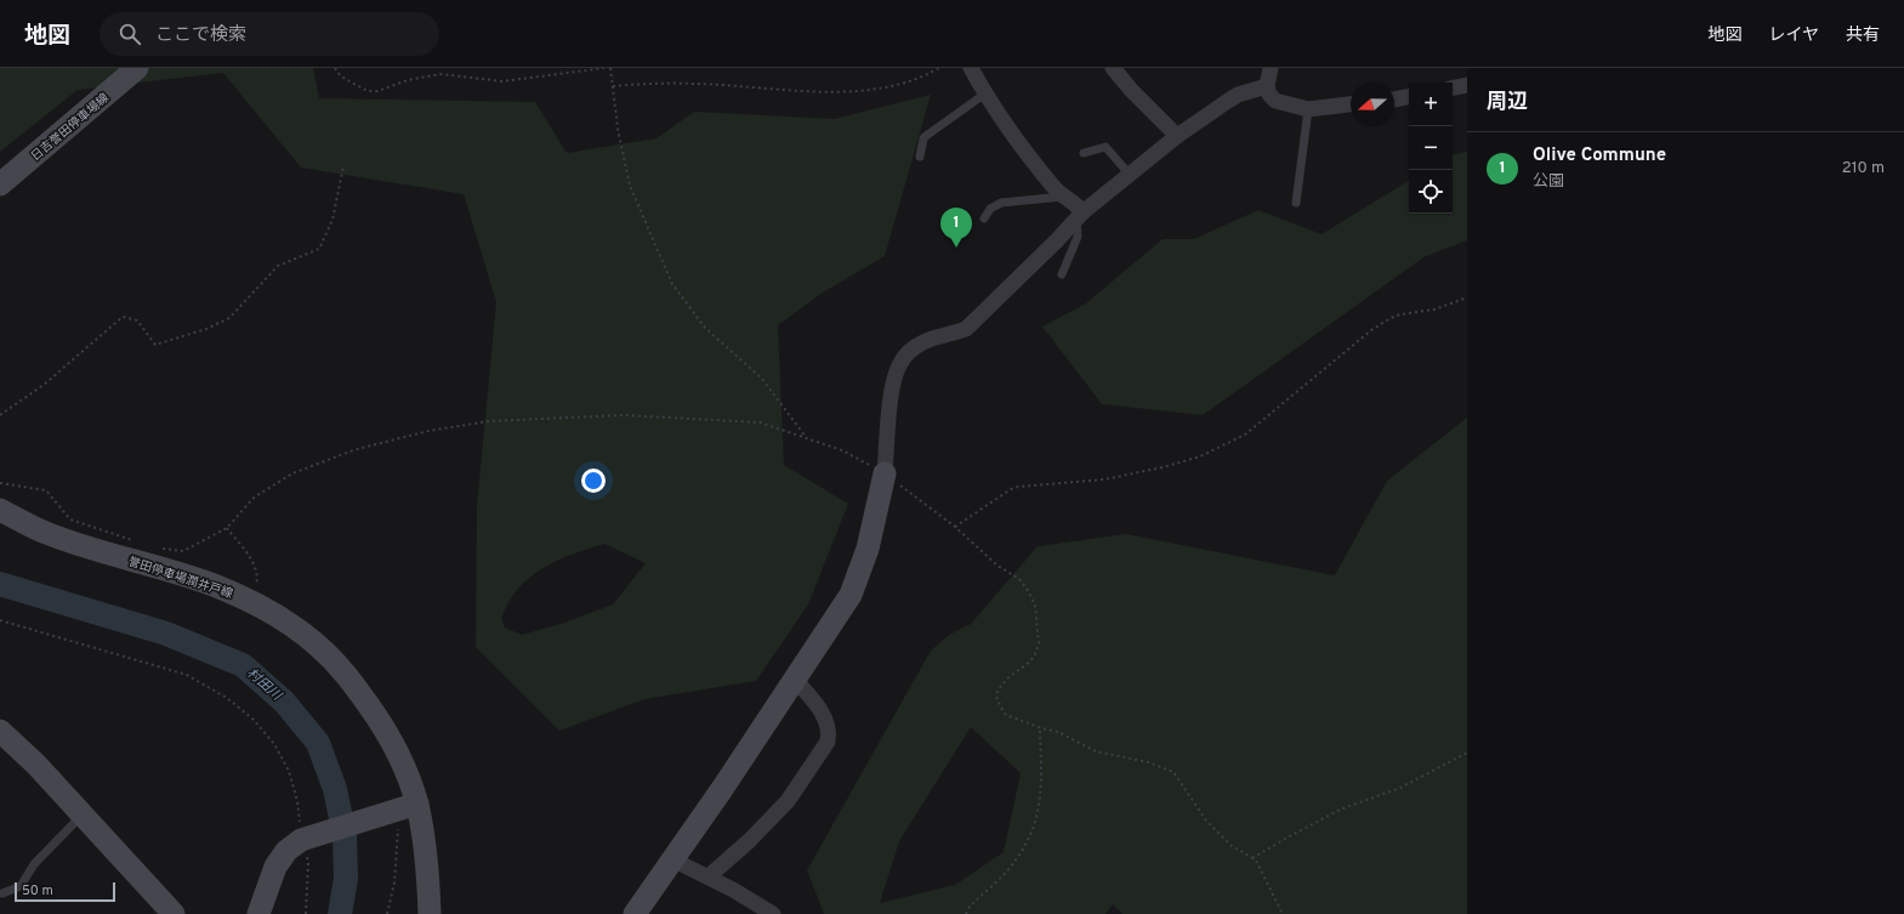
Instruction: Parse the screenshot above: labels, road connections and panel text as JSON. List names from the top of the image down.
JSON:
{
  "streets": {
    "street": ["日吉誉田停車場線", "誉田停車場潤井戸線"]
  },
  "water": ["村田川"],
  "scale_bar": "50 m",
  "north": "left",
  "page": {
    "header": "地図",
    "search": "ここで検索",
    "nav": ["地図", "レイヤ", "共有"],
    "heading": "周辺",
    "map_buttons": ["+", "−"],
    "list": [
      {
        "mark": "1",
        "name": "Olive Commune",
        "note": "公園",
        "value": "210 m"
      }
    ],
    "pins": "1",
    "scale": "50 m"
  }
}
